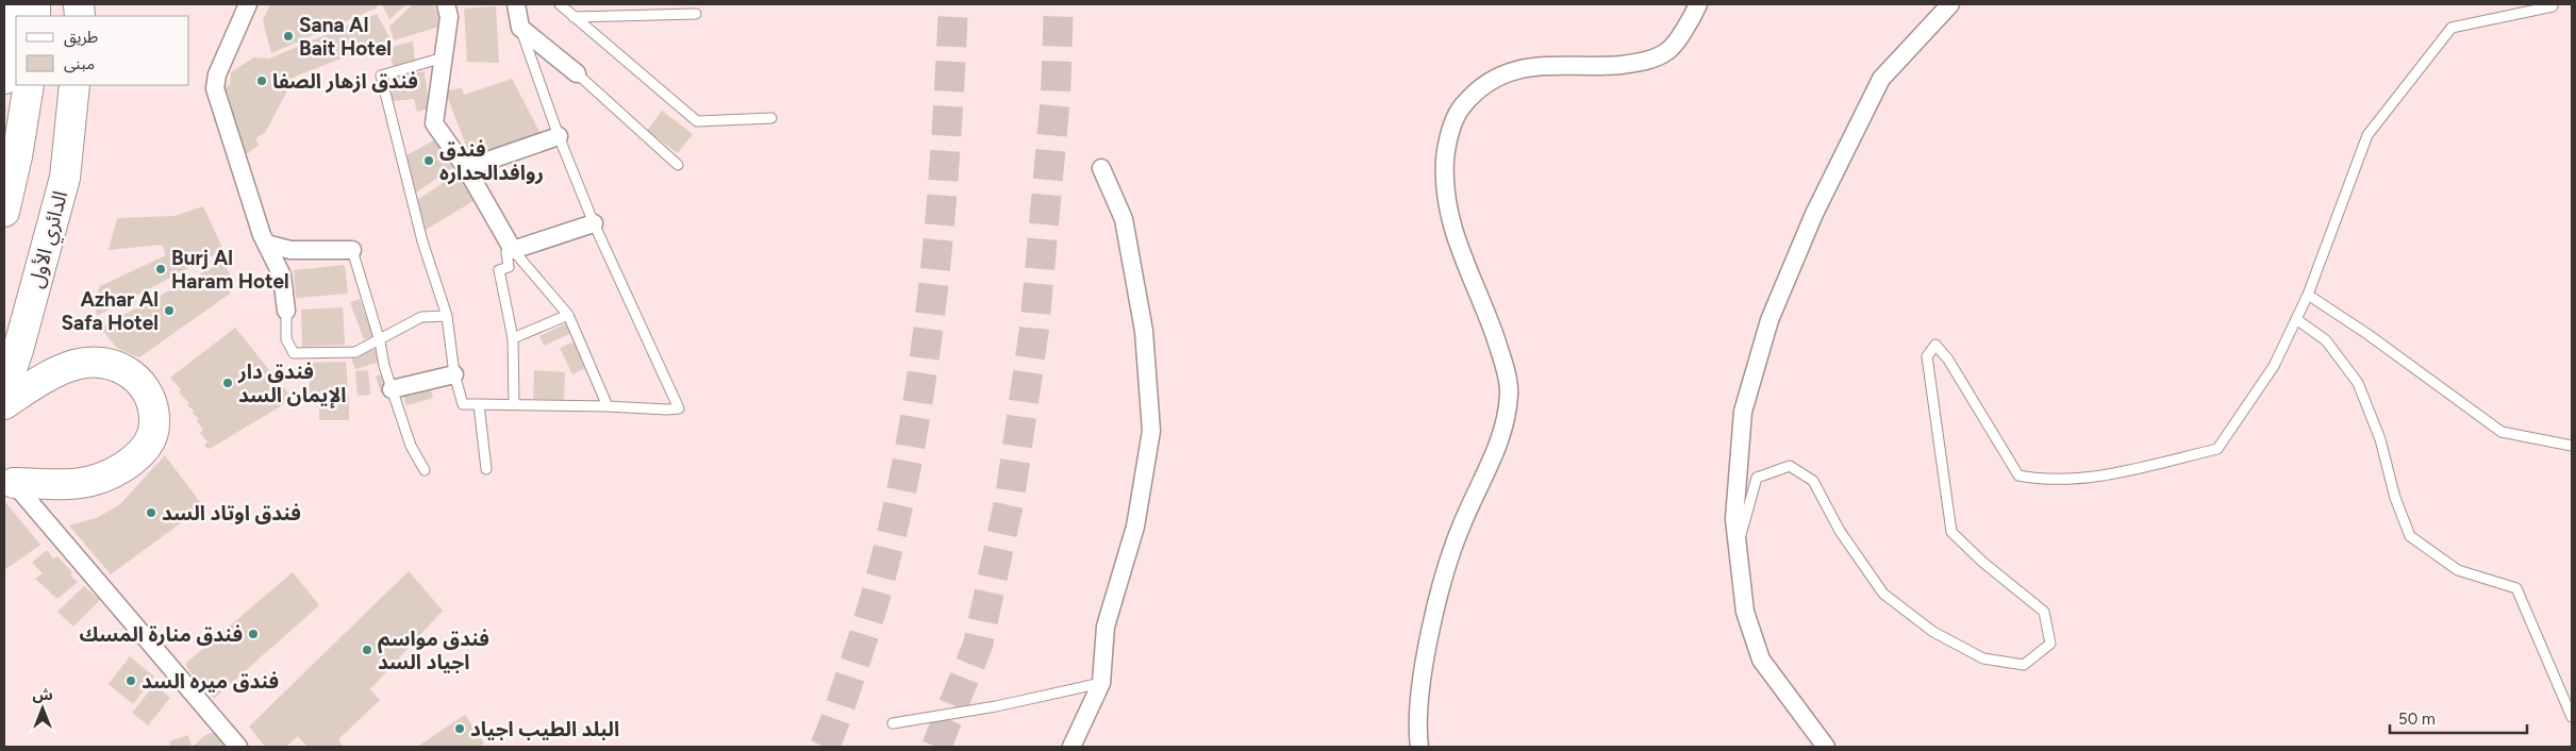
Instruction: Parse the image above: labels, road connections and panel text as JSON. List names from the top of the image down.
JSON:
{
  "streets": {
    "highway": ["الدائري الأول"]
  },
  "places": [
    "Sana Al Bait Hotel",
    "فندق ازهار الصفا",
    "فندق روافدالحدارہ",
    "Burj Al Haram Hotel",
    "Azhar Al Safa Hotel",
    "فندق دار الإيمان السد",
    "فندق اوتاد السد",
    "فندق منارة المسك",
    "فندق مواسم اجياد السد",
    "فندق ميره السد",
    "البلد الطيب اجياد"
  ],
  "legend": ["طريق", "مبنى"],
  "scale_bar": "50 m",
  "north": "top"
}
